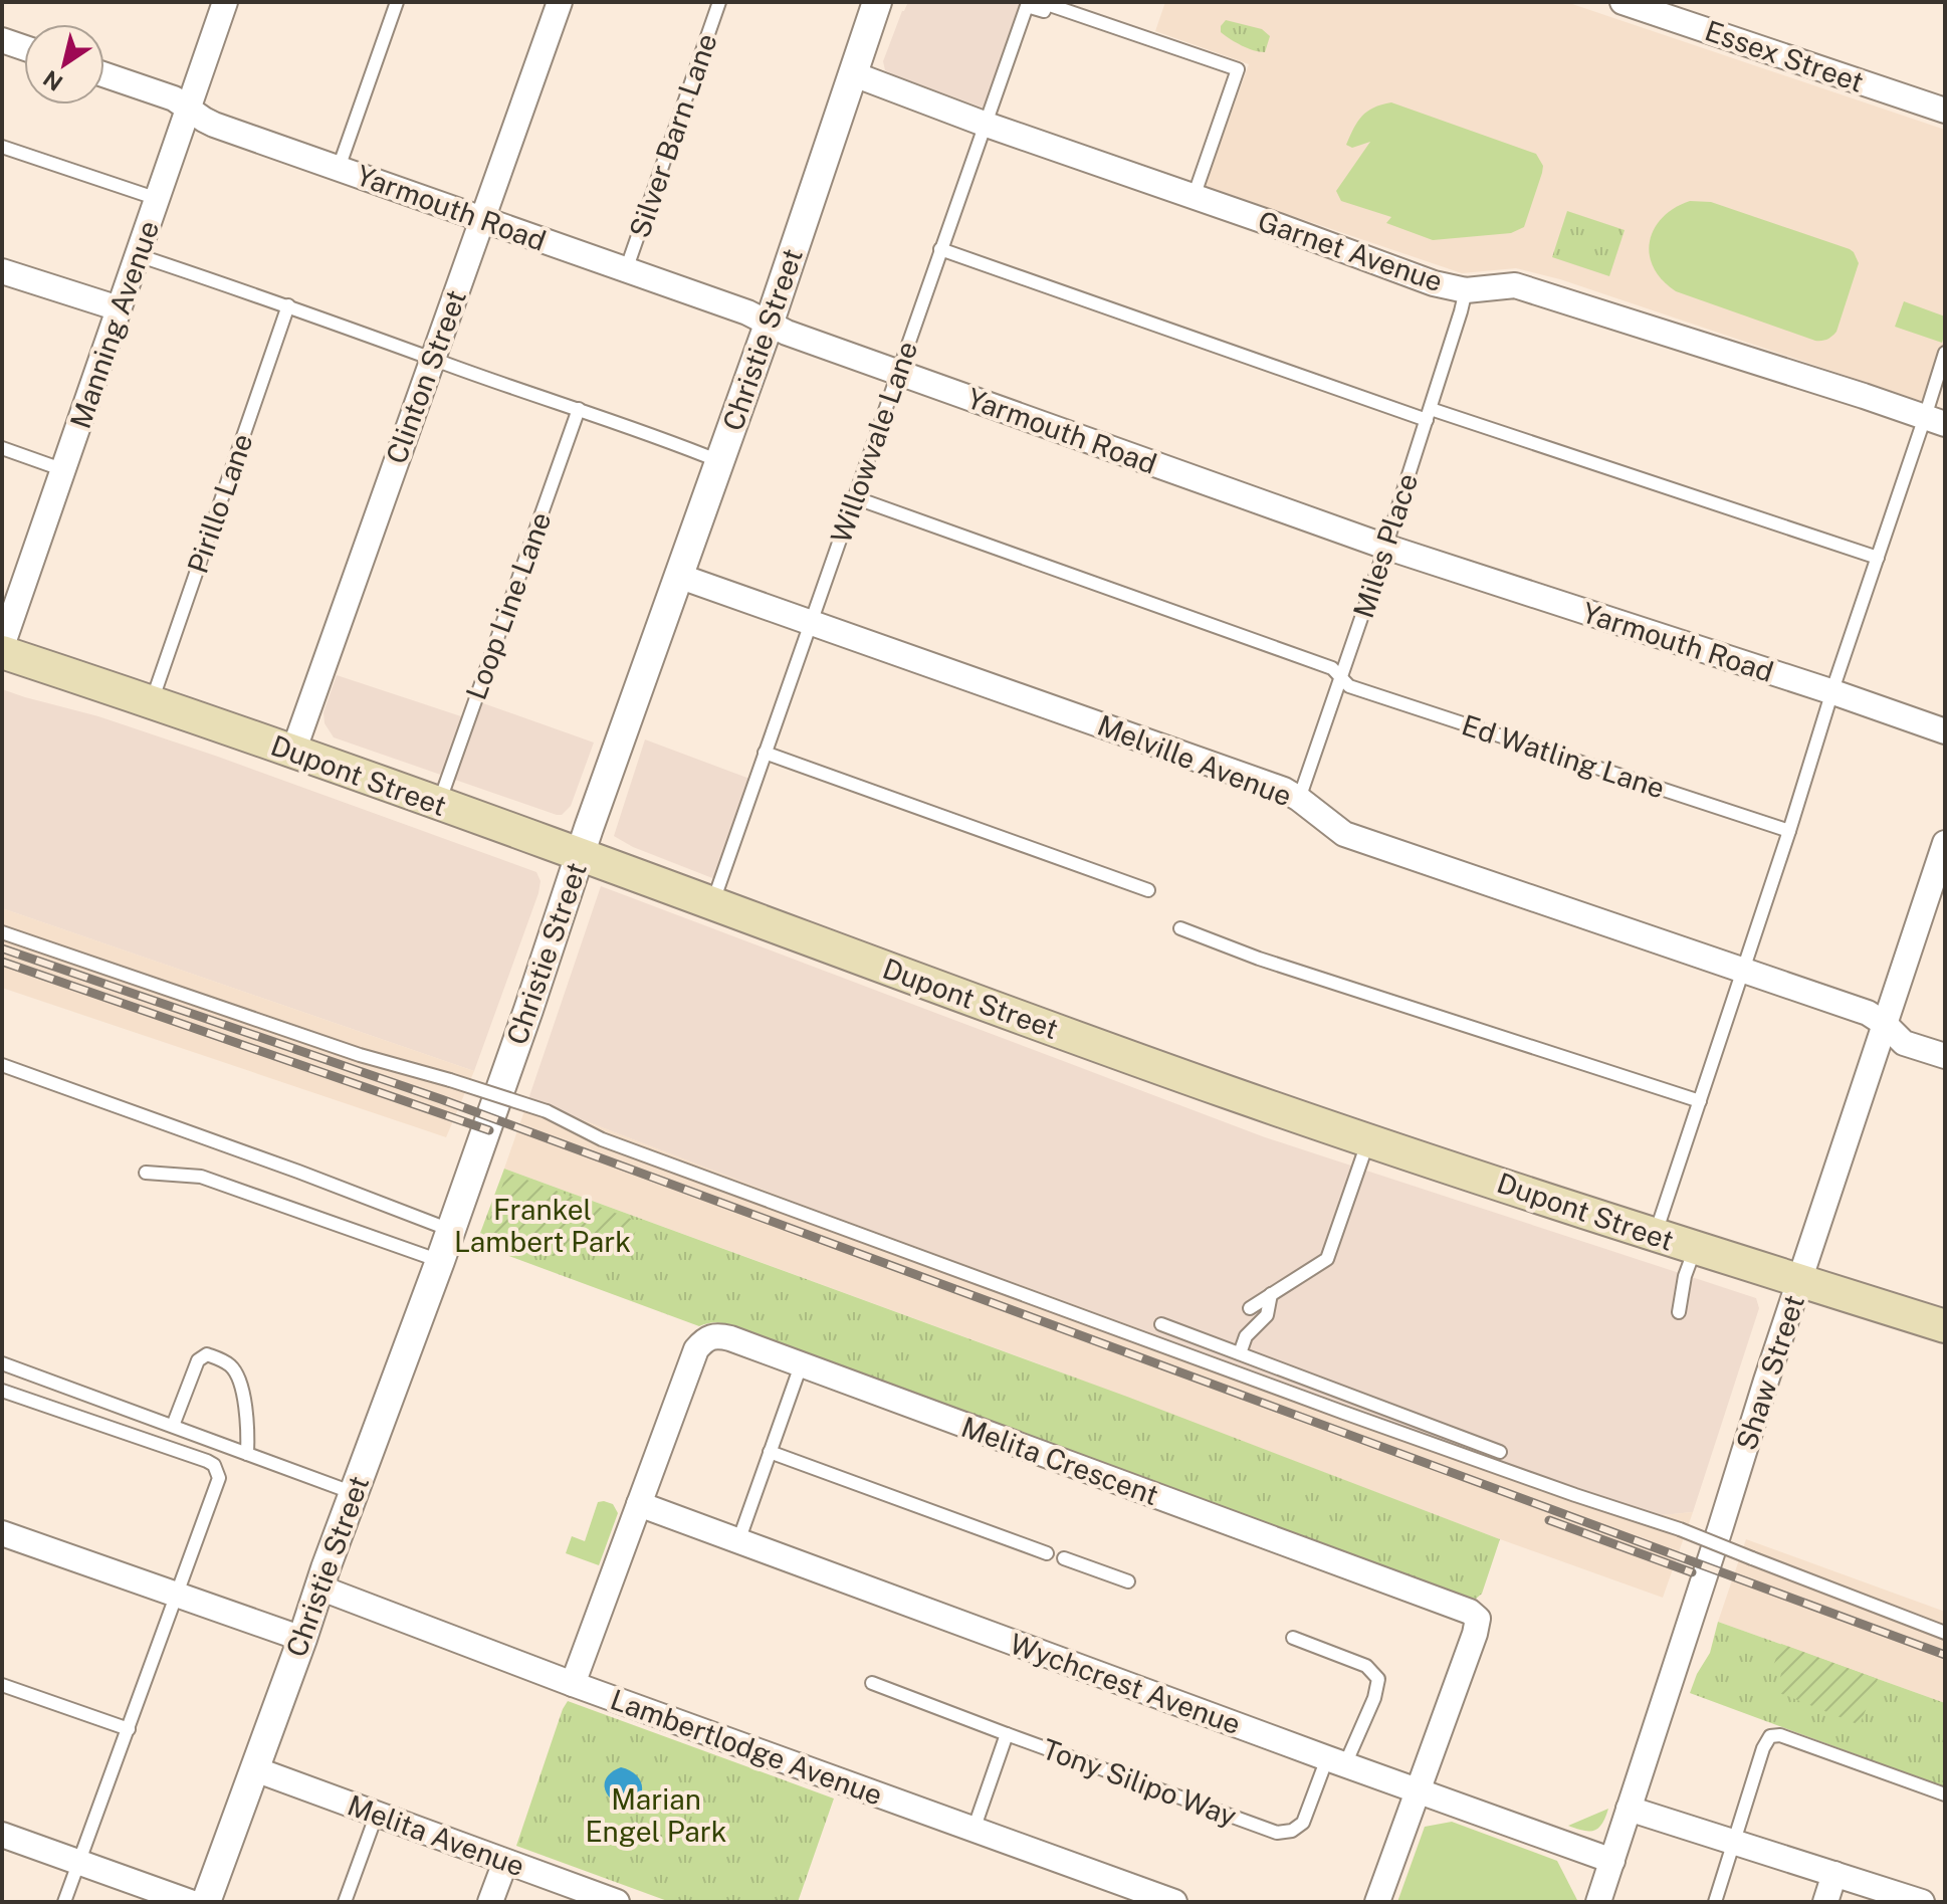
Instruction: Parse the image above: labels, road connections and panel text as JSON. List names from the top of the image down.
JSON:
{
  "streets": {
    "main road": ["Dupont Street"],
    "street": [
      "Essex Street",
      "Yarmouth Road",
      "Garnet Avenue",
      "Manning Avenue",
      "Christie Street",
      "Clinton Street",
      "Melville Avenue",
      "Shaw Street",
      "Melita Crescent",
      "Wychcrest Avenue",
      "Lambertlodge Avenue",
      "Melita Avenue"
    ],
    "lane": [
      "Silver Barn Lane",
      "Willowvale Lane",
      "Pirillo Lane",
      "Miles Place",
      "Loop Line Lane",
      "Ed Watling Lane",
      "Tony Silipo Way"
    ]
  },
  "crossings": [
    ["Silver Barn Lane", "Yarmouth Road"],
    ["Yarmouth Road", "Manning Avenue"],
    ["Yarmouth Road", "Christie Street"],
    ["Yarmouth Road", "Clinton Street"],
    ["Yarmouth Road", "Willowvale Lane"],
    ["Yarmouth Road", "Miles Place"],
    ["Garnet Avenue", "Christie Street"],
    ["Garnet Avenue", "Willowvale Lane"],
    ["Garnet Avenue", "Miles Place"],
    ["Manning Avenue", "Dupont Street"],
    ["Christie Street", "Melville Avenue"],
    ["Christie Street", "Dupont Street"],
    ["Christie Street", "Lambertlodge Avenue"],
    ["Christie Street", "Melita Avenue"],
    ["Clinton Street", "Dupont Street"],
    ["Willowvale Lane", "Ed Watling Lane"],
    ["Willowvale Lane", "Melville Avenue"],
    ["Willowvale Lane", "Dupont Street"],
    ["Pirillo Lane", "Dupont Street"],
    ["Miles Place", "Ed Watling Lane"],
    ["Miles Place", "Melville Avenue"],
    ["Loop Line Lane", "Dupont Street"],
    ["Melville Avenue", "Shaw Street"],
    ["Dupont Street", "Shaw Street"],
    ["Shaw Street", "Wychcrest Avenue"],
    ["Melita Crescent", "Wychcrest Avenue"],
    ["Melita Crescent", "Lambertlodge Avenue"],
    ["Wychcrest Avenue", "Tony Silipo Way"],
    ["Lambertlodge Avenue", "Tony Silipo Way"]
  ],
  "parks": ["Frankel Lambert Park", "Marian Engel Park"],
  "north": "bottom left"
}
